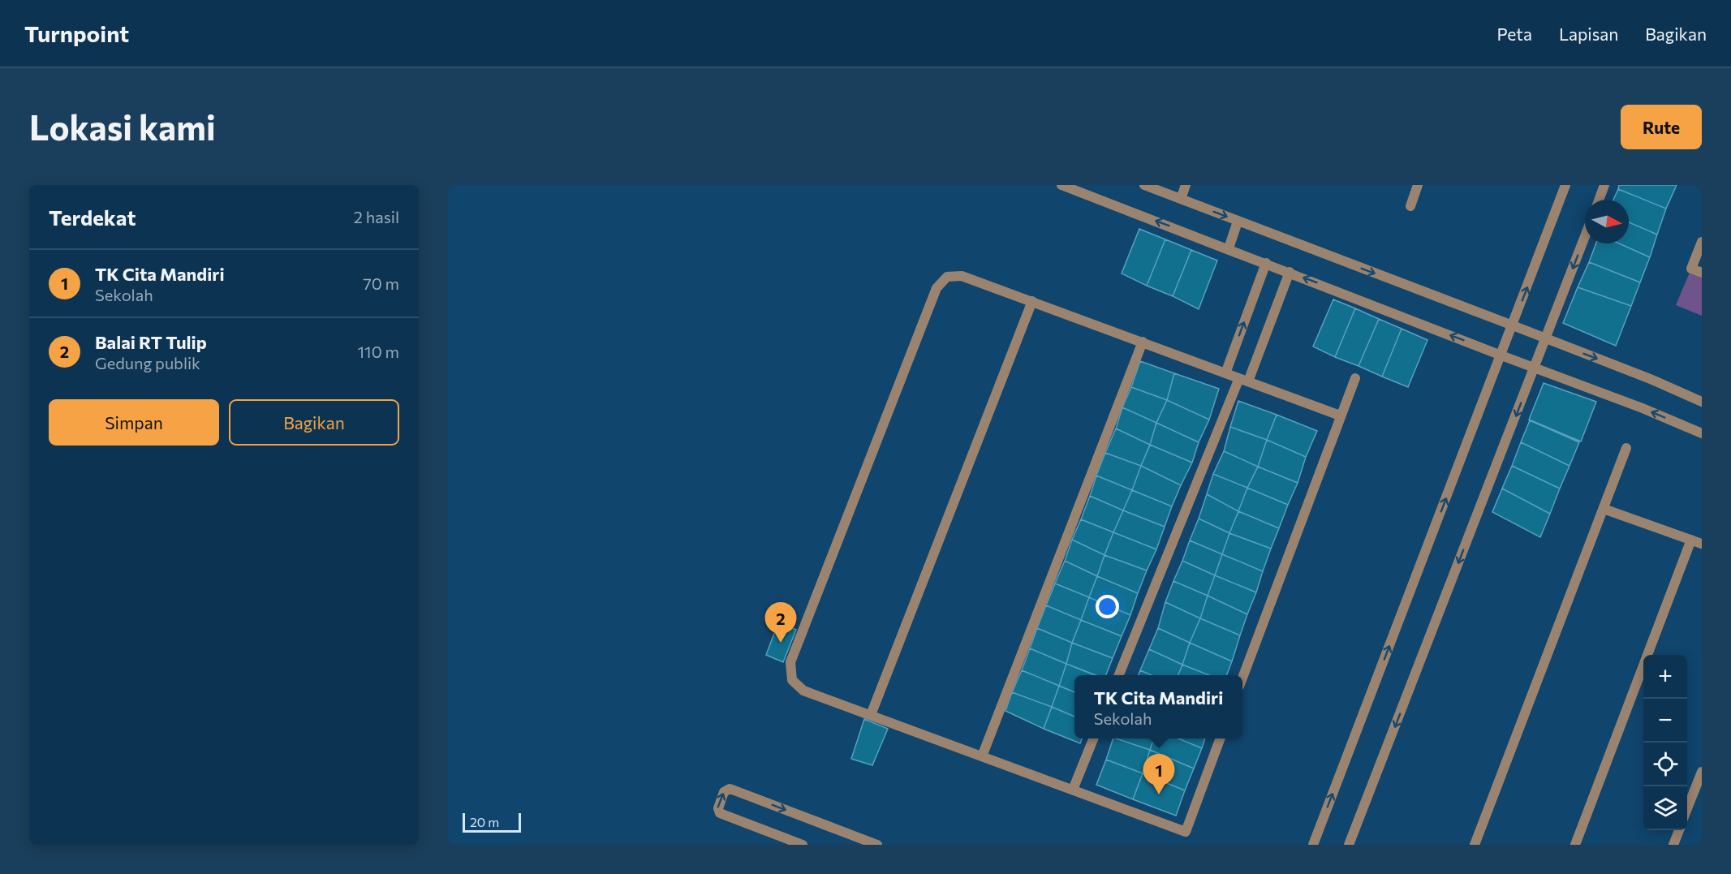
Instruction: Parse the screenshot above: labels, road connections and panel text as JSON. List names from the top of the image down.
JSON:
{
  "scale_bar": "20 m",
  "north": "right",
  "page": {
    "header": "Turnpoint",
    "nav": ["Peta", "Lapisan", "Bagikan"],
    "buttons": [
      "Rute",
      ["Simpan", "Bagikan"]
    ],
    "title": "Lokasi kami",
    "heading": ["Terdekat", "2 hasil"],
    "list": [
      {
        "mark": "1",
        "name": "TK Cita Mandiri",
        "note": "Sekolah",
        "value": "70 m"
      },
      {
        "mark": "2",
        "name": "Balai RT Tulip",
        "note": "Gedung publik",
        "value": "110 m"
      }
    ],
    "pins": ["2", "1"],
    "map_buttons": ["+", "−"],
    "popup": ["TK Cita Mandiri", "Sekolah"],
    "scale": "20 m"
  }
}
